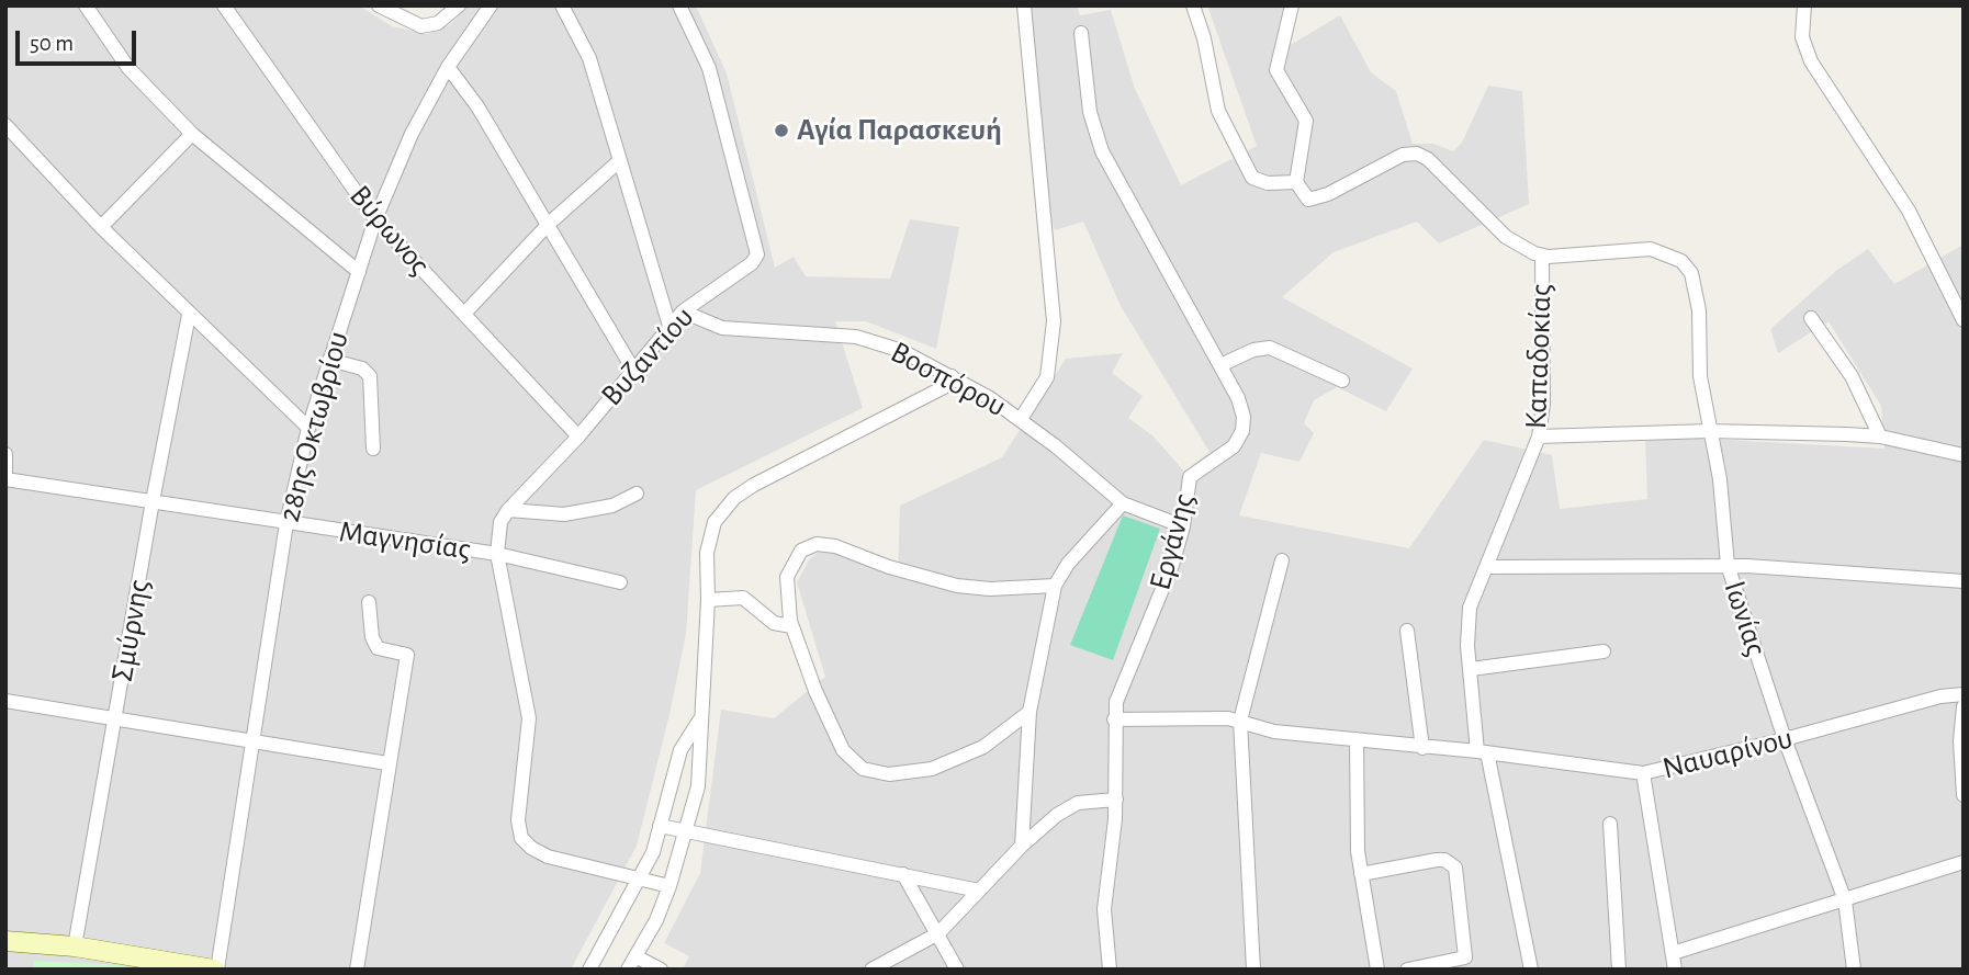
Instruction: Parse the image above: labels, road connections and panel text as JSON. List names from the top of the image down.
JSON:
{
  "streets": {
    "street": [
      "Βύρωνος",
      "Βυζαντίου",
      "Καπαδοκίας",
      "Βοσπόρου",
      "28ης Οκτωβρίου",
      "Μαγνησίας",
      "Εργάνης",
      "Ιωνίας",
      "Σμύρνης",
      "Ναυαρίνου"
    ]
  },
  "crossings": [
    ["Βύρωνος", "Βυζαντίου"],
    ["Βύρωνος", "28ης Οκτωβρίου"],
    ["Βυζαντίου", "Βοσπόρου"],
    ["Βυζαντίου", "Μαγνησίας"],
    ["Καπαδοκίας", "Ιωνίας"],
    ["Καπαδοκίας", "Ναυαρίνου"],
    ["Βοσπόρου", "Εργάνης"],
    ["28ης Οκτωβρίου", "Μαγνησίας"],
    ["Μαγνησίας", "Σμύρνης"],
    ["Εργάνης", "Ναυαρίνου"],
    ["Ιωνίας", "Ναυαρίνου"]
  ],
  "places": ["Αγία Παρασκευή"],
  "scale_bar": "50 m"
}
